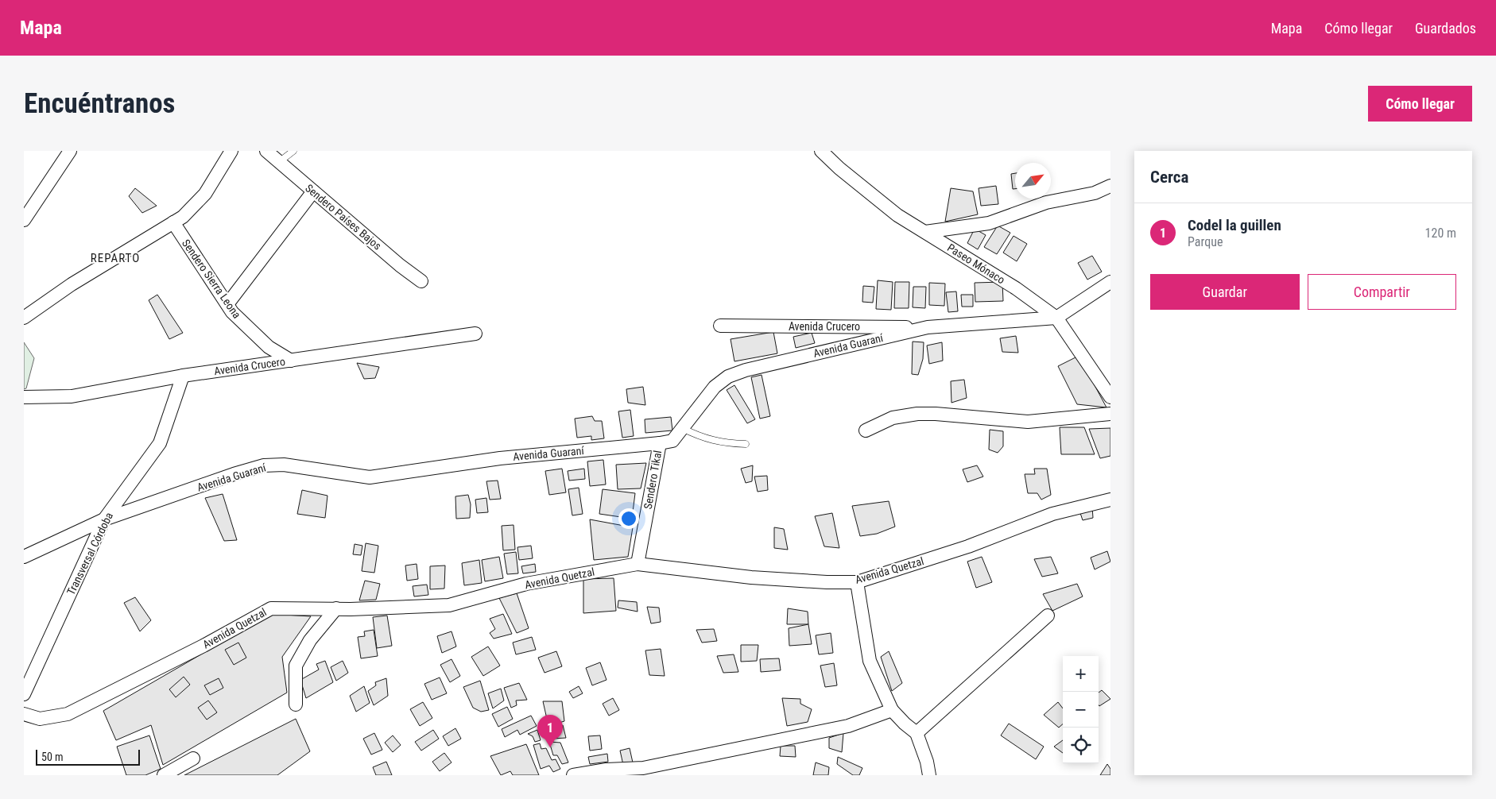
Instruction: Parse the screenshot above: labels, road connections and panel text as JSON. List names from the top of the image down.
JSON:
{
  "streets": {
    "street": [
      "Sendero Países Bajos",
      "Paseo Mónaco",
      "Sendero Sierra Leona",
      "Avenida Crucero",
      "Avenida Guaraní",
      "Sendero Tikal",
      "Transversal Córdoba",
      "Avenida Quetzal"
    ]
  },
  "crossings": [
    ["Paseo Mónaco", "Avenida Guaraní"],
    ["Sendero Sierra Leona", "Avenida Crucero"],
    ["Avenida Crucero", "Avenida Guaraní"],
    ["Avenida Crucero", "Transversal Córdoba"],
    ["Avenida Guaraní", "Sendero Tikal"],
    ["Avenida Guaraní", "Transversal Córdoba"],
    ["Sendero Tikal", "Avenida Quetzal"]
  ],
  "districts": ["REPARTO"],
  "scale_bar": "50 m",
  "north": "top right",
  "page": {
    "header": "Mapa",
    "nav": ["Mapa", "Cómo llegar", "Guardados"],
    "buttons": [
      "Cómo llegar",
      ["Guardar", "Compartir"]
    ],
    "title": "Encuéntranos",
    "heading": "Cerca",
    "list": [
      {
        "mark": "1",
        "name": "Codel la guillen",
        "note": "Parque",
        "value": "120 m"
      }
    ],
    "map_buttons": ["+", "−"],
    "pins": "1",
    "scale": "50 m"
  }
}
